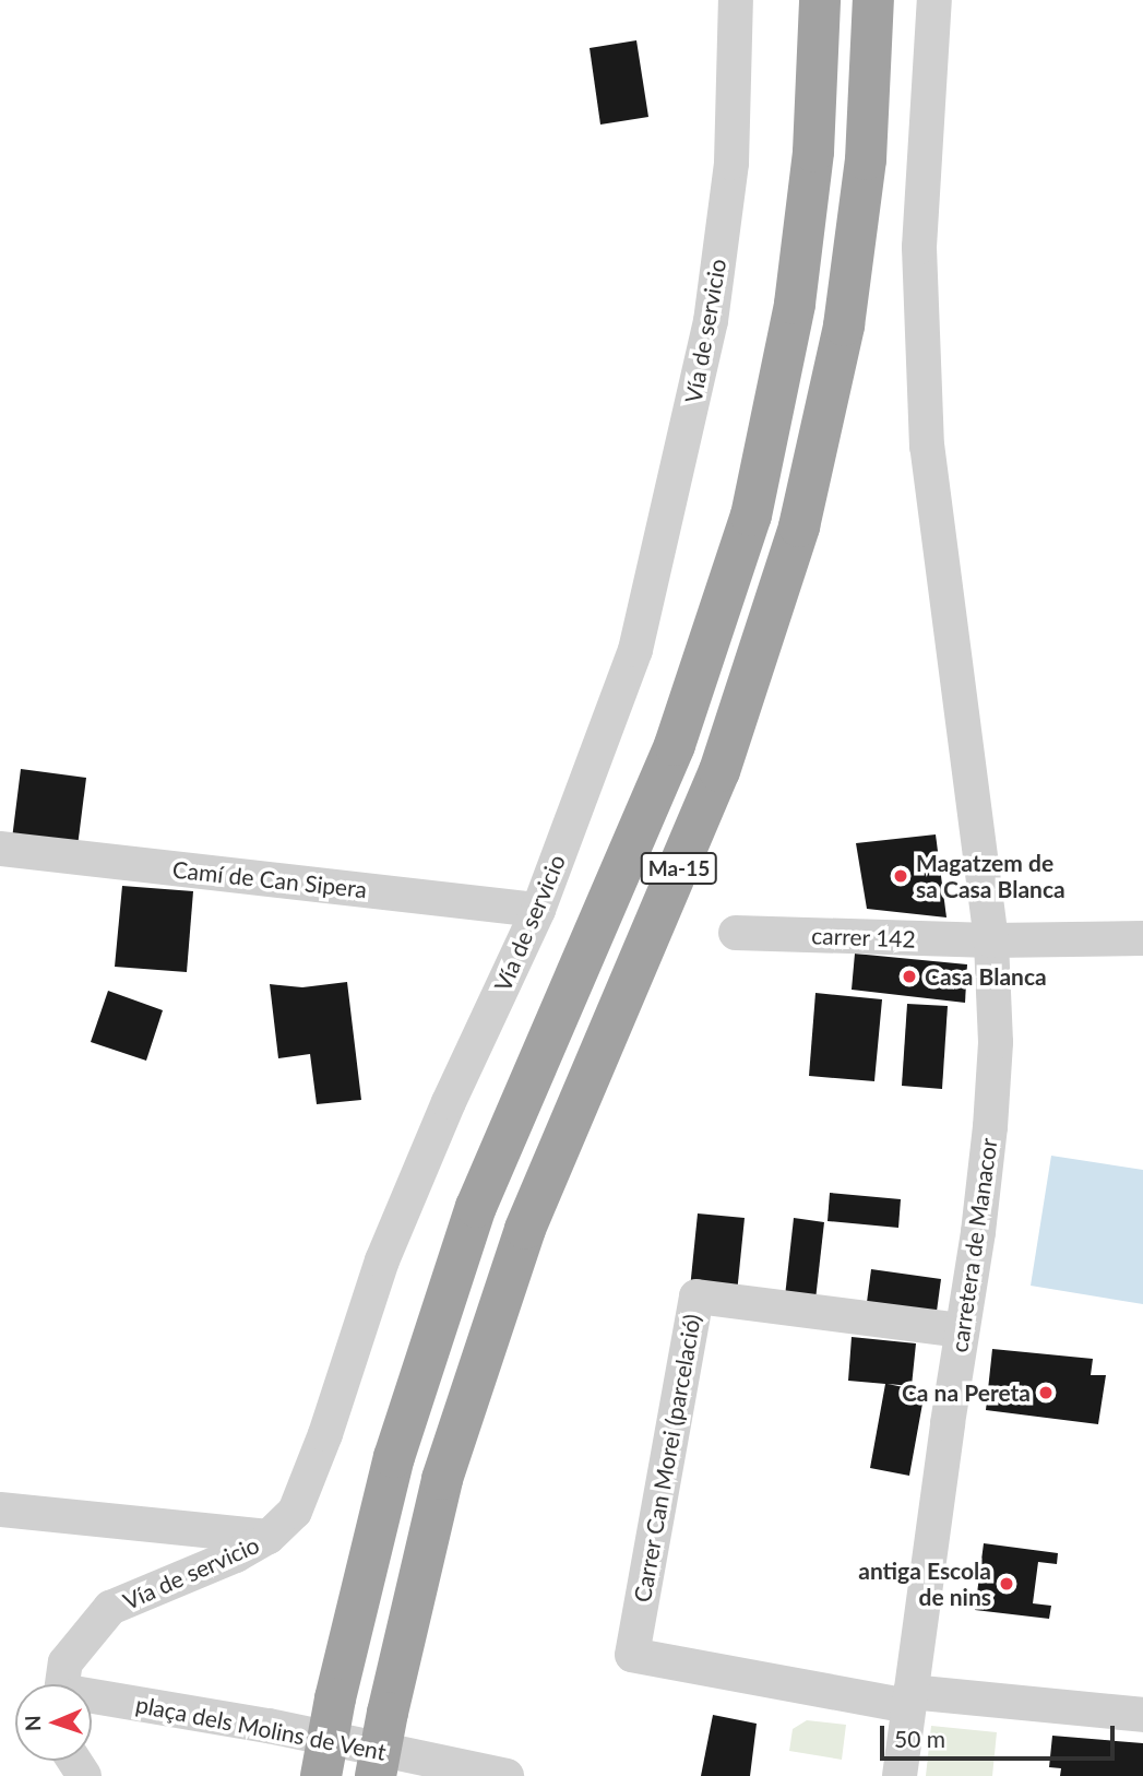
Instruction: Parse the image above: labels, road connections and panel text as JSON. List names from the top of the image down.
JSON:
{
  "streets": {
    "highway": ["Ma-15"],
    "street": [
      "Vía de servicio",
      "Camí de Can Sipera",
      "carrer 142",
      "carretera de Manacor",
      "Carrer Can Morei (parcelació)",
      "plaça dels Molins de Vent"
    ]
  },
  "crossings": [
    ["Vía de servicio", "Camí de Can Sipera"],
    ["carrer 142", "carretera de Manacor"],
    ["carretera de Manacor", "Carrer Can Morei (parcelació)"]
  ],
  "places": [
    "Magatzem de sa Casa Blanca",
    "Casa Blanca",
    "Ca na Pereta",
    "antiga Escola de nins"
  ],
  "scale_bar": "50 m",
  "north": "left"
}
